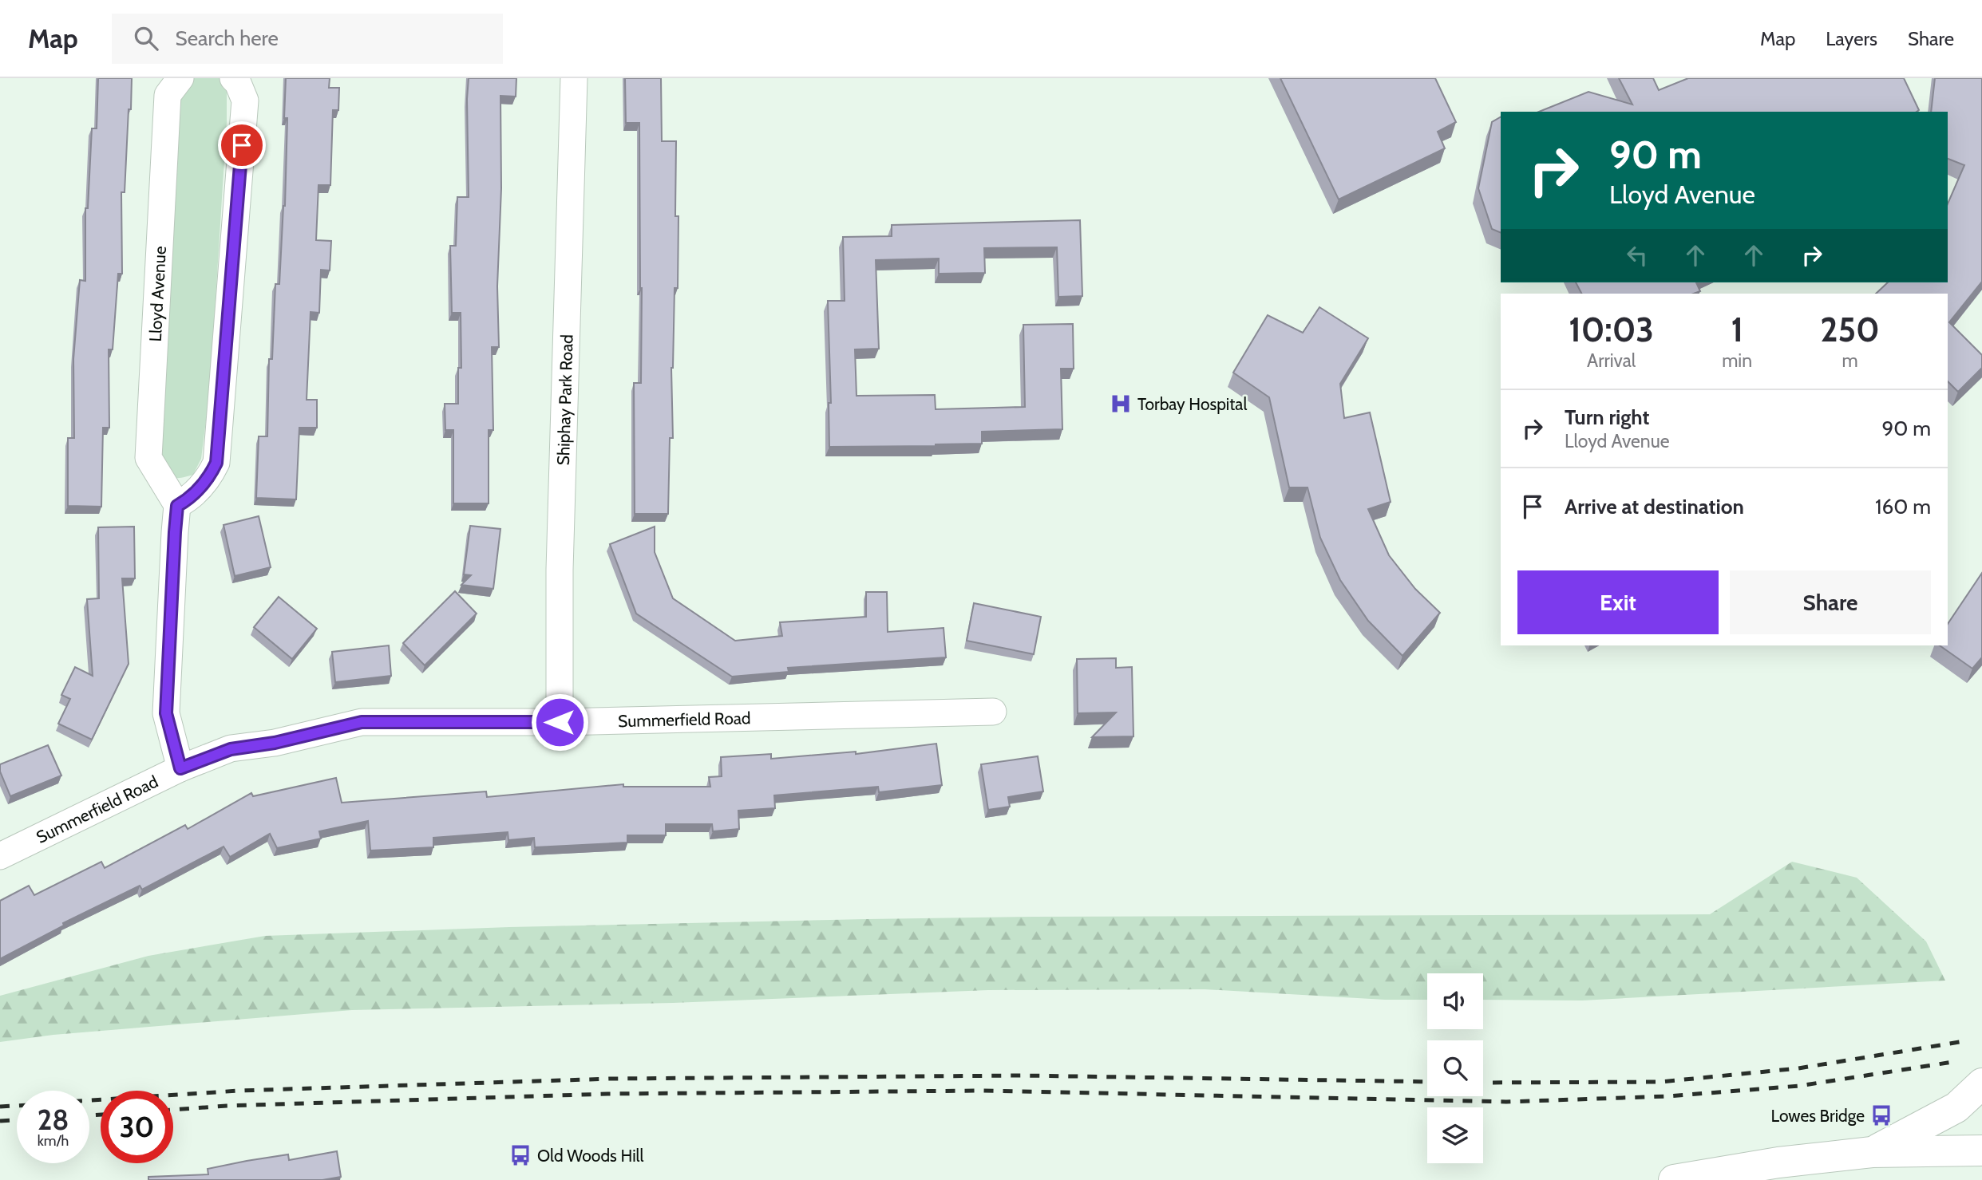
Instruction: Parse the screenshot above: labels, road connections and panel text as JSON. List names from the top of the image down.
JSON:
{
  "streets": {
    "street": ["Lloyd Avenue", "Shiphay Park Road", "Summerfield Road"]
  },
  "crossings": [
    ["Shiphay Park Road", "Summerfield Road"]
  ],
  "places": {
    "hospital": ["Torbay Hospital"],
    "bus stop": ["Lowes Bridge", "Old Woods Hill"]
  },
  "page": {
    "header": "Map",
    "search": "Search here",
    "nav": ["Map", "Layers", "Share"],
    "turn": ["90 m", "Lloyd Avenue"],
    "eta": [
      "10:03",
      "Arrival",
      "1",
      "min",
      "250",
      "m"
    ],
    "list": [
      {
        "name": "Turn right",
        "note": "Lloyd Avenue",
        "value": "90 m"
      },
      {
        "name": "Arrive at destination",
        "value": "160 m"
      }
    ],
    "buttons": ["Exit", "Share"],
    "speed": "28 km/h",
    "limit": "30"
  }
}
